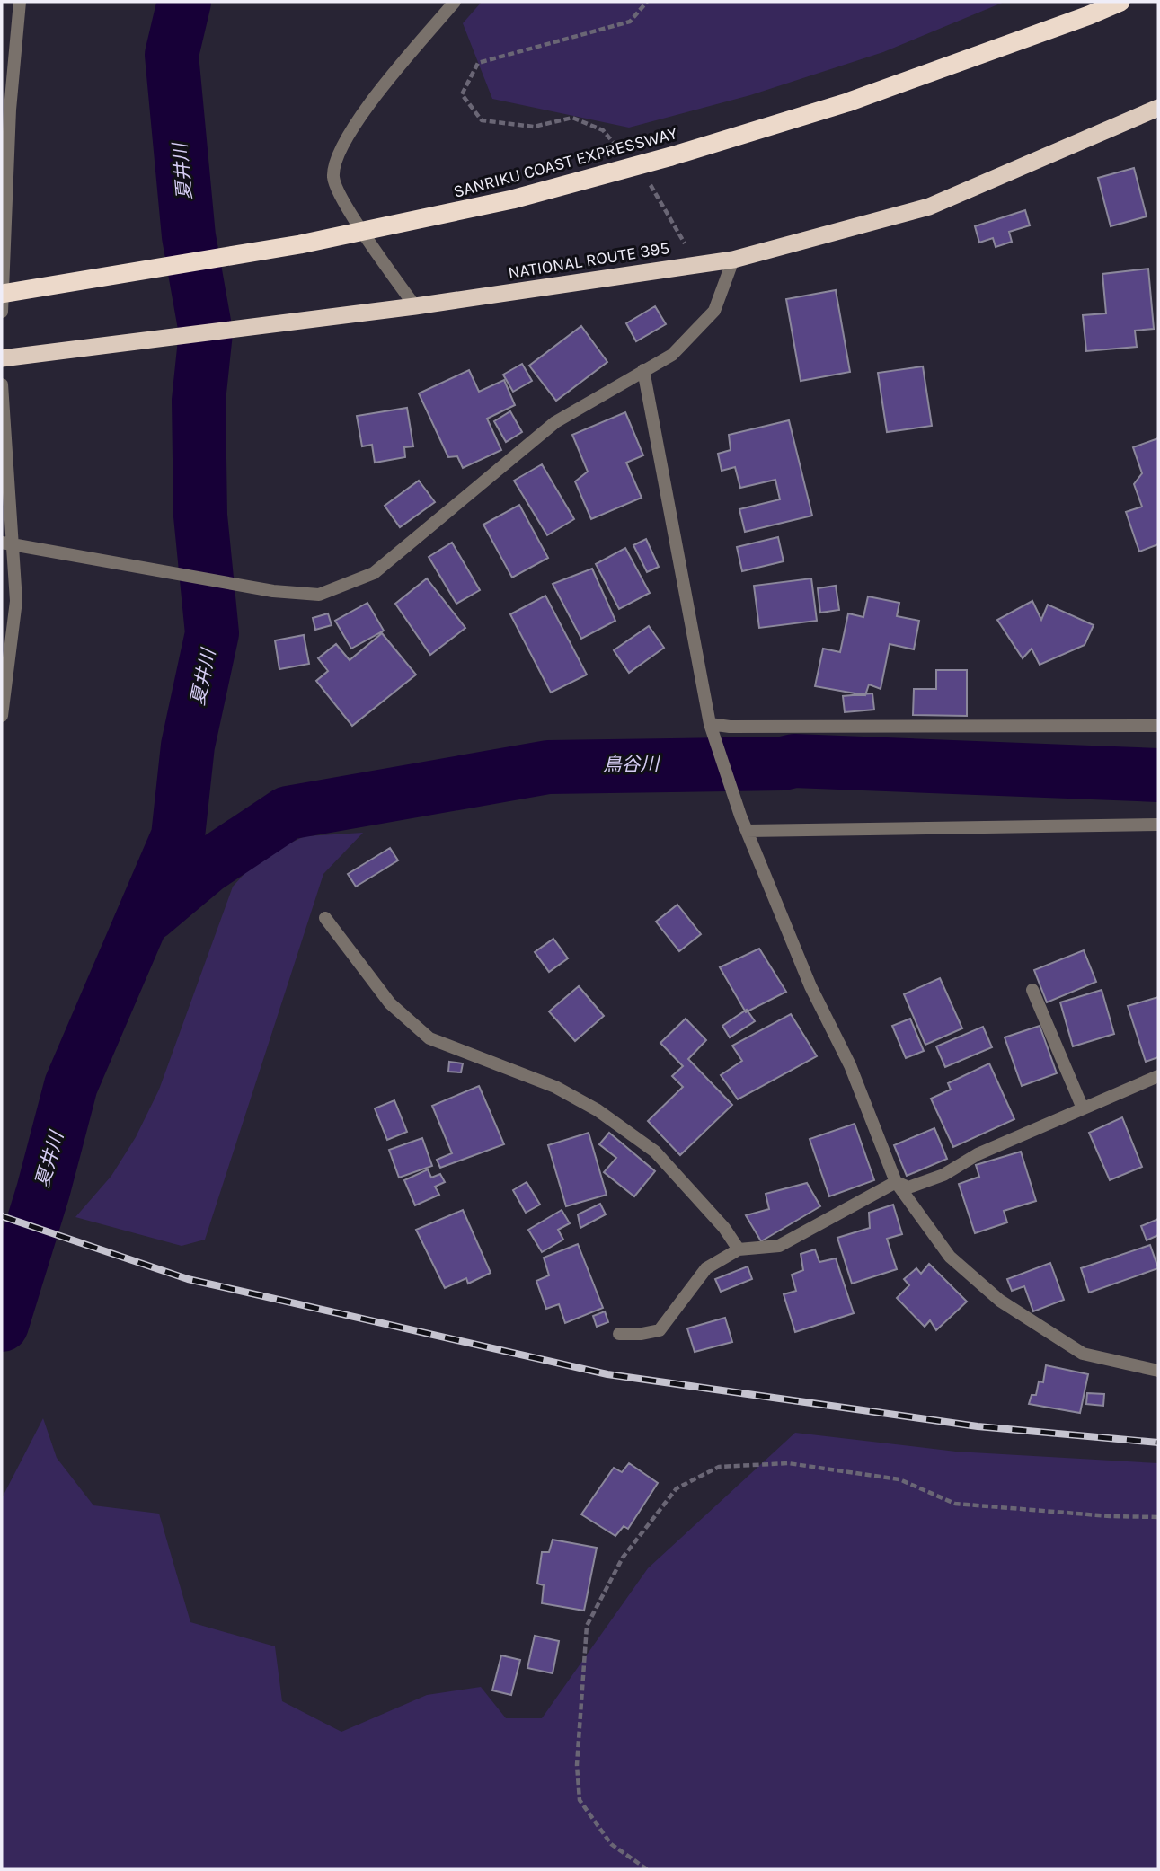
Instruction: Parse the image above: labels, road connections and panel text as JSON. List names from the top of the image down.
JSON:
{
  "streets": {
    "highway": ["SANRIKU COAST EXPRESSWAY", "NATIONAL ROUTE 395"]
  },
  "water": ["夏井川", "鳥谷川"]
}
